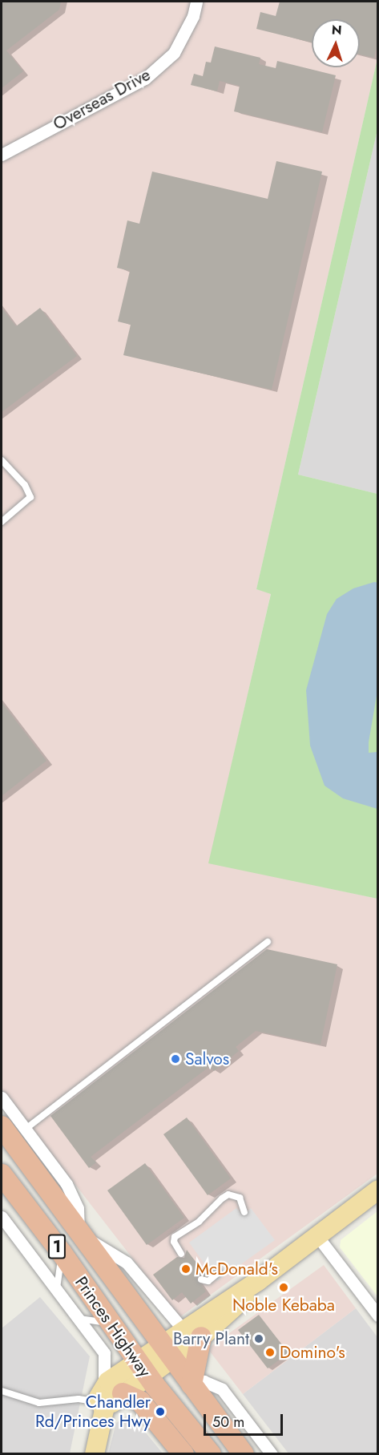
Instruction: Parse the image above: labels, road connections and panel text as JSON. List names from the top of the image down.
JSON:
{
  "streets": {
    "highway": ["1", "Princes Highway"],
    "street": ["Overseas Drive"]
  },
  "places": [
    "Salvos",
    "McDonald's",
    "Noble Kebaba",
    "Barry Plant",
    "Domino's",
    "Chandler Rd/Princes Hwy"
  ],
  "scale_bar": "50 m",
  "north": "top"
}
